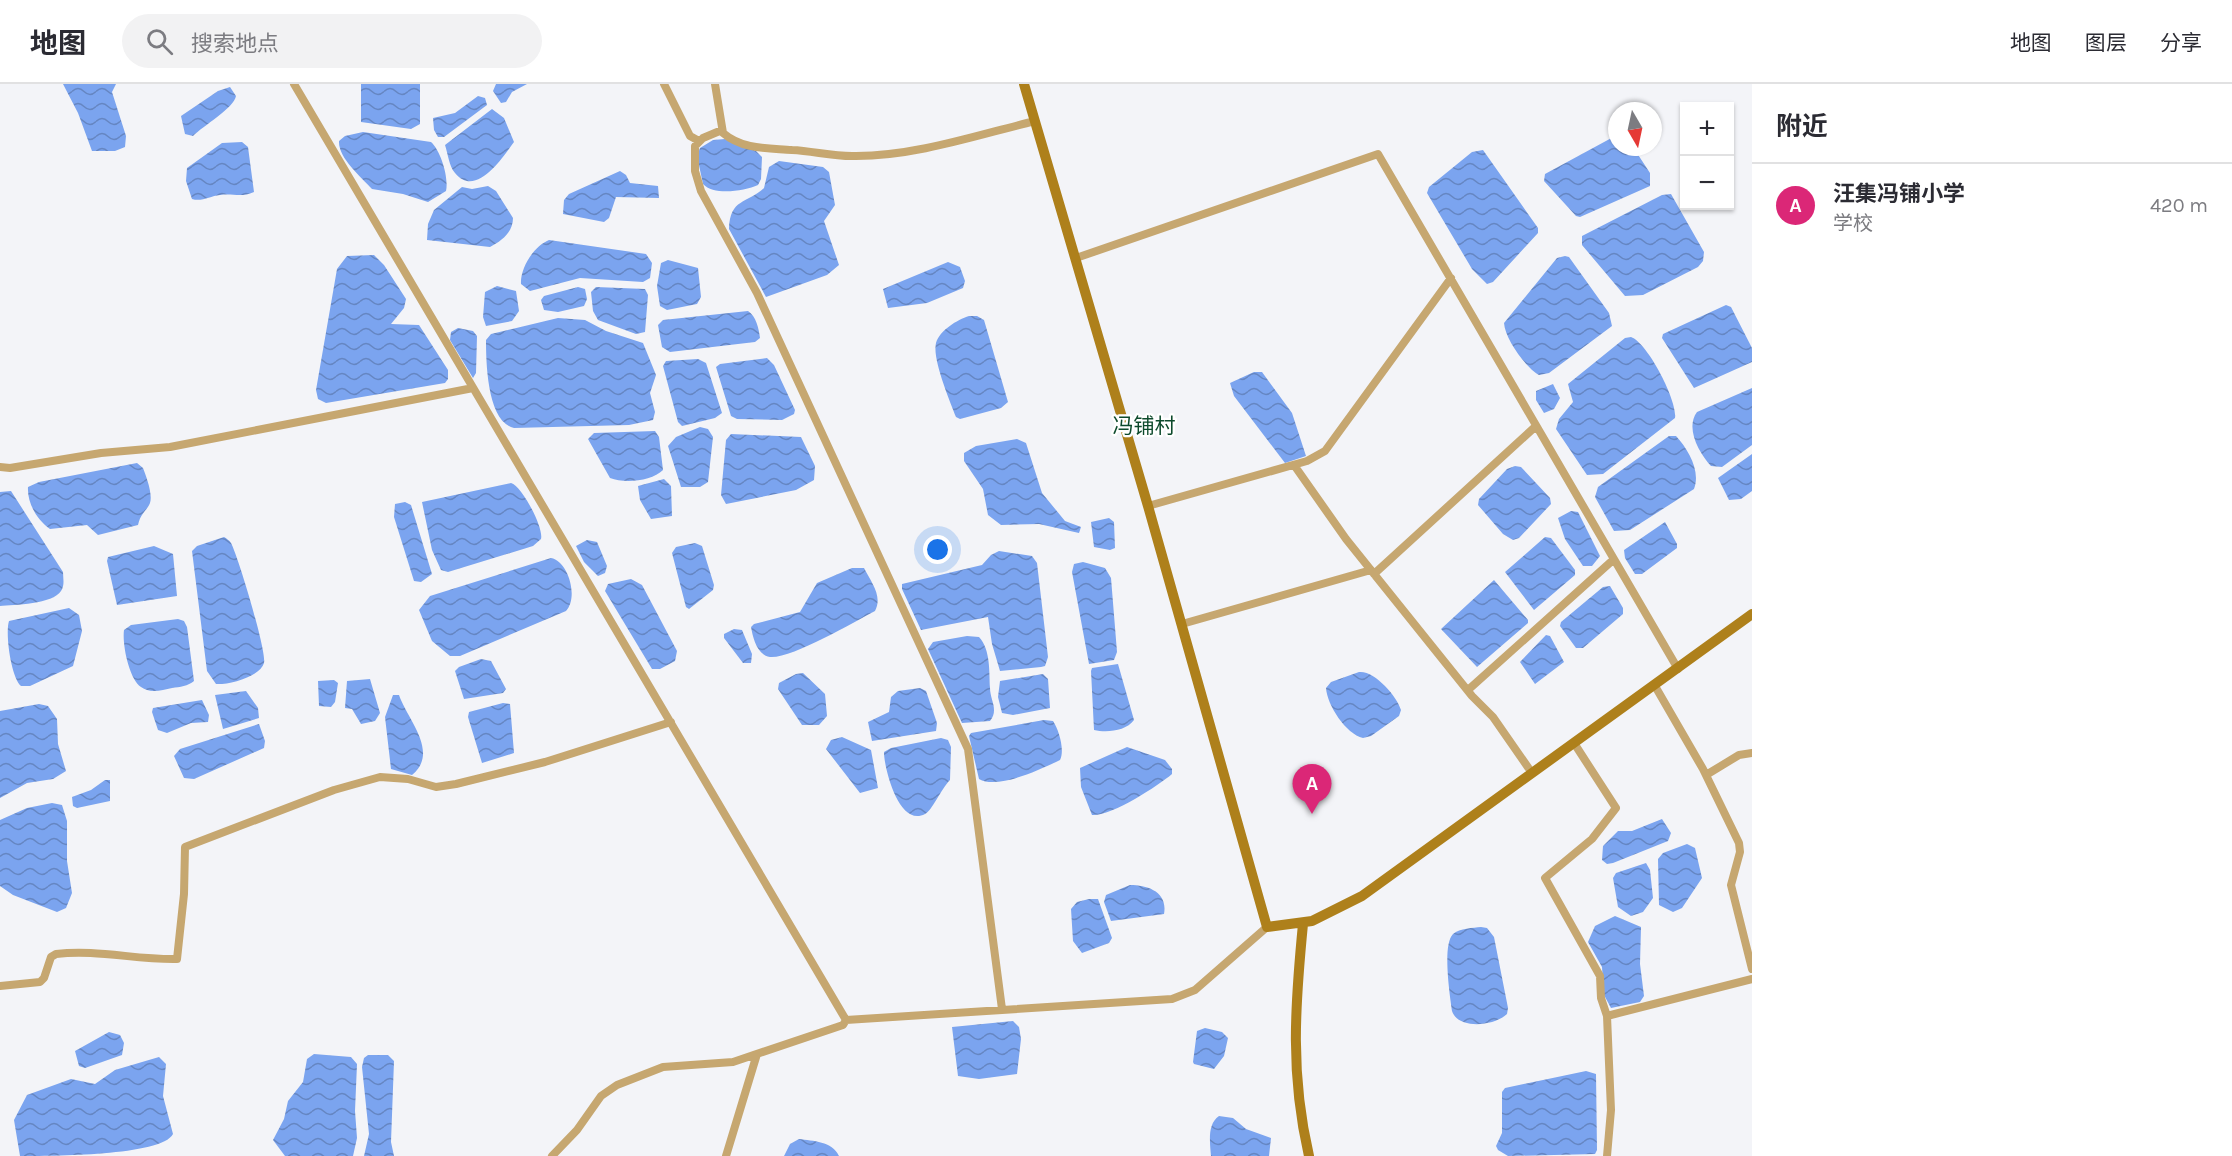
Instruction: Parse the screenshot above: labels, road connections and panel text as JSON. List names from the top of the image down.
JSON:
{
  "districts": ["冯铺村"],
  "north": "bottom",
  "page": {
    "header": "地图",
    "search": "搜索地点",
    "nav": ["地图", "图层", "分享"],
    "heading": "附近",
    "map_buttons": ["+", "−"],
    "list": [
      {
        "mark": "A",
        "name": "汪集冯铺小学",
        "note": "学校",
        "value": "420 m"
      }
    ],
    "pins": "A"
  }
}
